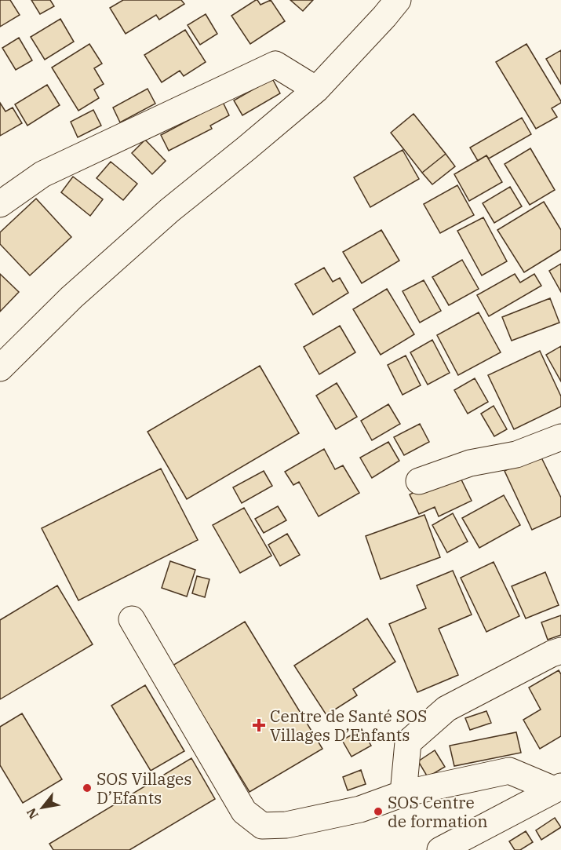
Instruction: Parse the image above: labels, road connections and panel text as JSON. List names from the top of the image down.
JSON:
{
  "places": {
    "health": ["Centre de Santé SOS Villages D’Enfants"],
    "other": ["SOS Villages D’Efants", "SOS Centre de formation"]
  },
  "north": "bottom left"
}
